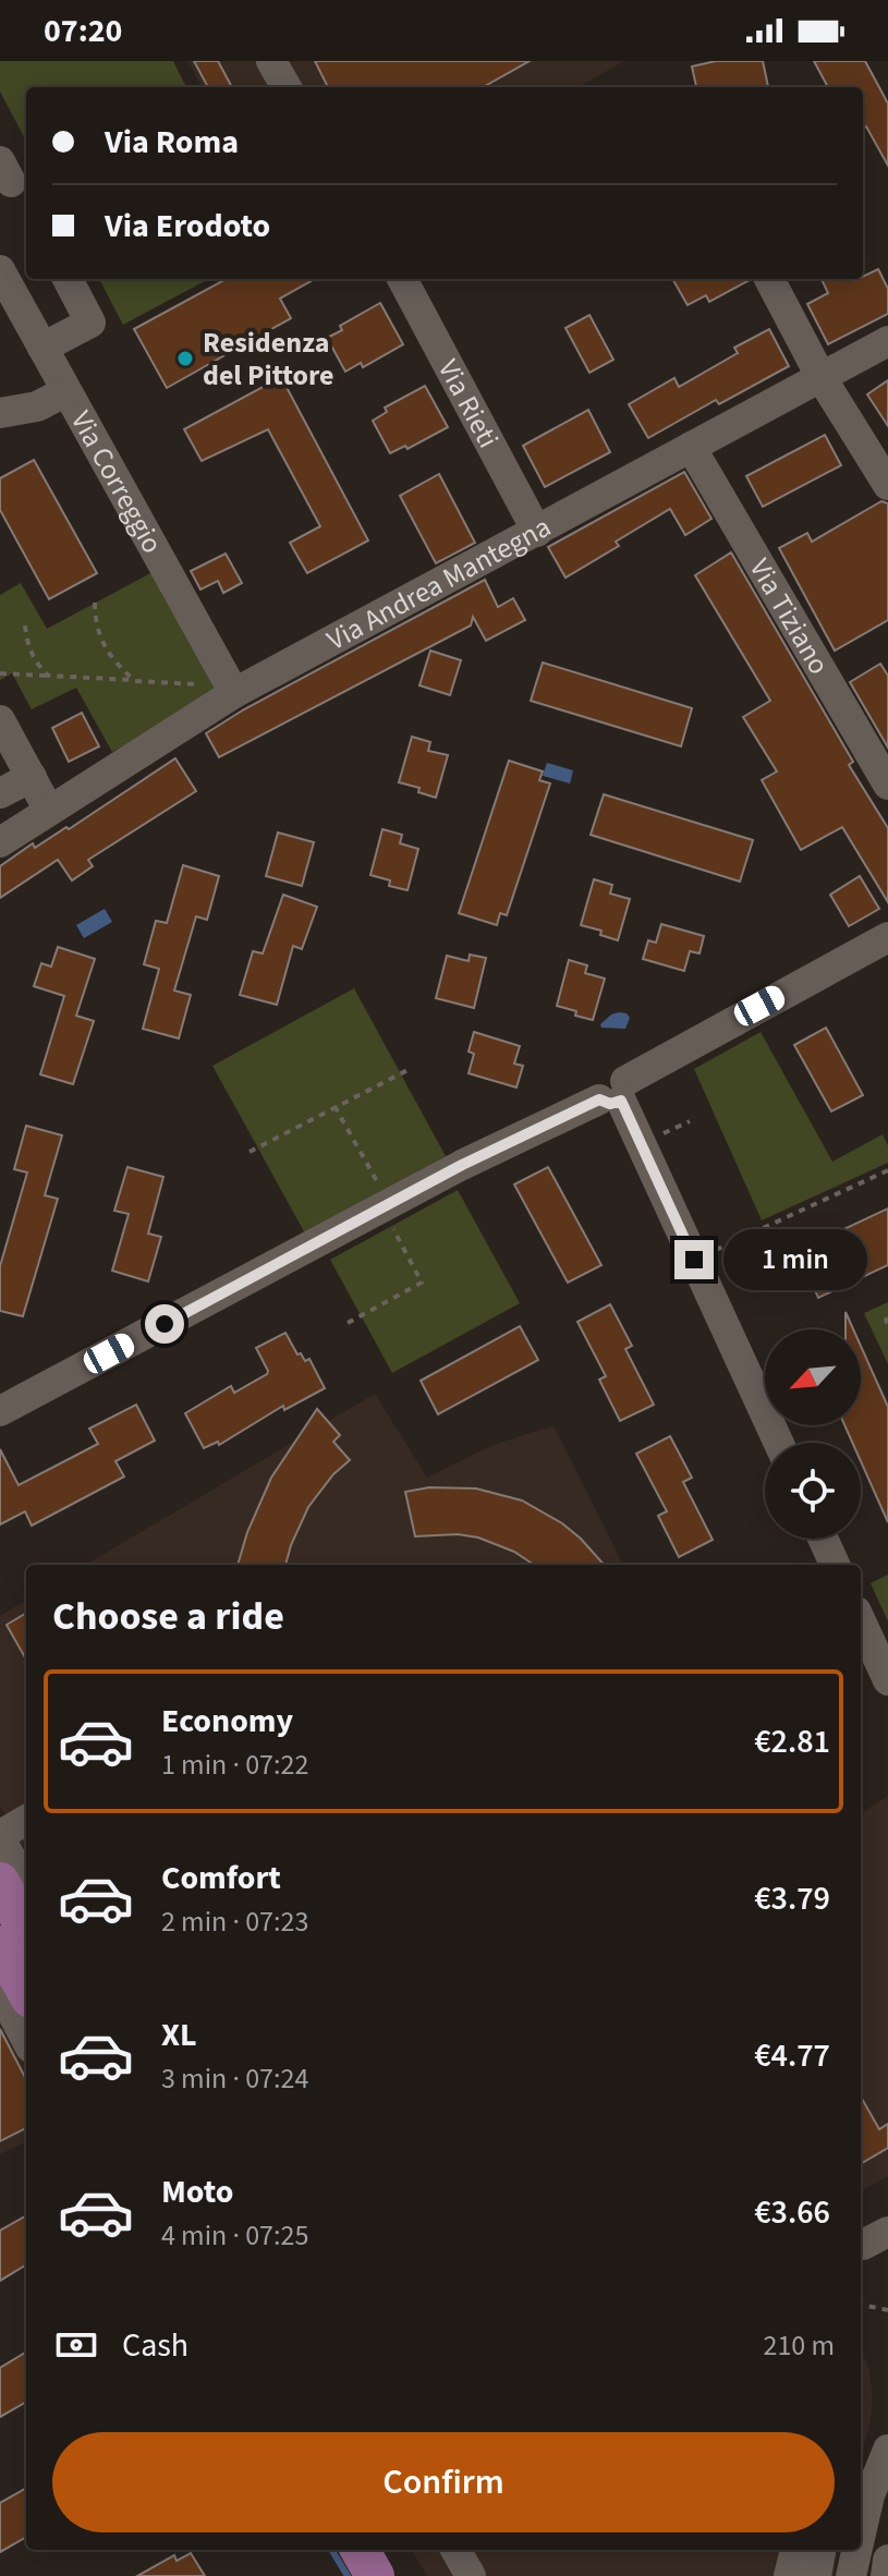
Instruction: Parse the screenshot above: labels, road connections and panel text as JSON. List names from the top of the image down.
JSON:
{
  "streets": {
    "street": [
      "Via Rieti",
      "Via Correggio",
      "Via Andrea Mantegna",
      "Via Tiziano"
    ]
  },
  "crossings": [
    ["Via Rieti", "Via Andrea Mantegna"],
    ["Via Correggio", "Via Andrea Mantegna"],
    ["Via Andrea Mantegna", "Via Tiziano"]
  ],
  "places": ["Residenza del Pittore"],
  "north": "bottom left",
  "page": {
    "status": "07:20",
    "banner": ["Via Roma", "Via Erodoto"],
    "bubble": "1 min",
    "heading": "Choose a ride",
    "list": [
      {
        "name": "Economy",
        "note": "1 min · 07:22",
        "value": "€2.81"
      },
      {
        "name": "Comfort",
        "note": "2 min · 07:23",
        "value": "€3.79"
      },
      {
        "name": "XL",
        "note": "3 min · 07:24",
        "value": "€4.77"
      },
      {
        "name": "Moto",
        "note": "4 min · 07:25",
        "value": "€3.66"
      }
    ],
    "pay": ["Cash", "210 m"],
    "buttons": "Confirm"
  }
}
